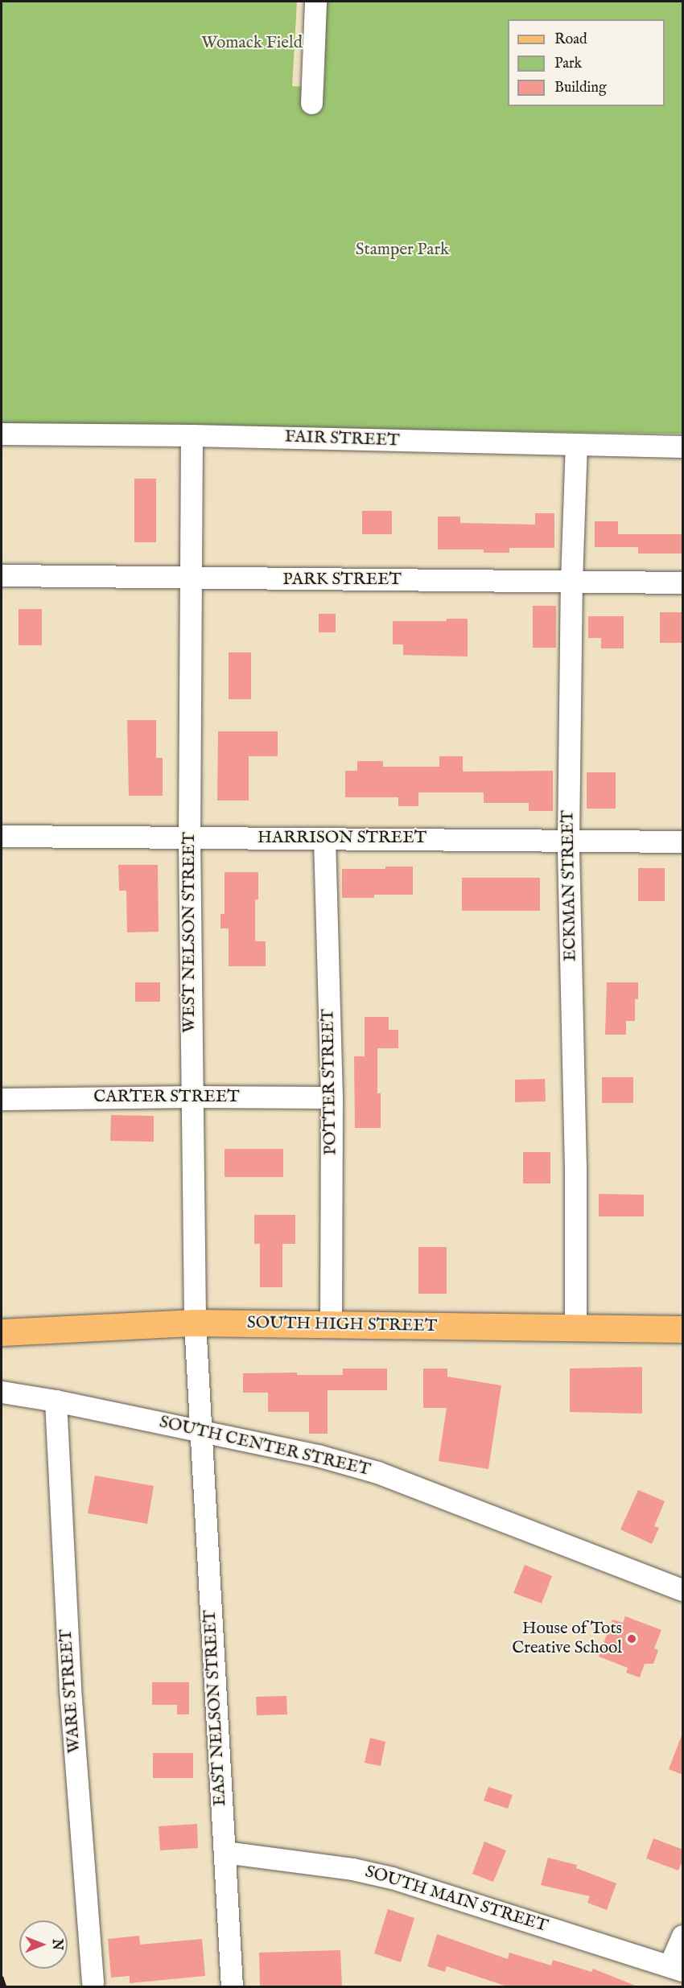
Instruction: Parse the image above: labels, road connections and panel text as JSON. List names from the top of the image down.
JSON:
{
  "streets": {
    "main road": ["SOUTH HIGH STREET"],
    "street": [
      "FAIR STREET",
      "PARK STREET",
      "HARRISON STREET",
      "ECKMAN STREET",
      "WEST NELSON STREET",
      "POTTER STREET",
      "CARTER STREET",
      "SOUTH CENTER STREET",
      "WARE STREET",
      "EAST NELSON STREET",
      "SOUTH MAIN STREET"
    ]
  },
  "crossings": [
    ["FAIR STREET", "ECKMAN STREET"],
    ["FAIR STREET", "WEST NELSON STREET"],
    ["PARK STREET", "ECKMAN STREET"],
    ["PARK STREET", "WEST NELSON STREET"],
    ["HARRISON STREET", "ECKMAN STREET"],
    ["HARRISON STREET", "WEST NELSON STREET"],
    ["HARRISON STREET", "POTTER STREET"],
    ["ECKMAN STREET", "SOUTH HIGH STREET"],
    ["WEST NELSON STREET", "CARTER STREET"],
    ["WEST NELSON STREET", "SOUTH HIGH STREET"],
    ["WEST NELSON STREET", "SOUTH CENTER STREET"],
    ["WEST NELSON STREET", "EAST NELSON STREET"],
    ["POTTER STREET", "CARTER STREET"],
    ["POTTER STREET", "SOUTH HIGH STREET"],
    ["SOUTH CENTER STREET", "WARE STREET"],
    ["SOUTH CENTER STREET", "EAST NELSON STREET"],
    ["EAST NELSON STREET", "SOUTH MAIN STREET"]
  ],
  "parks": ["Womack Field", "Stamper Park"],
  "places": ["House of Tots Creative School"],
  "legend": ["Road", "Park", "Building"],
  "north": "right"
}
